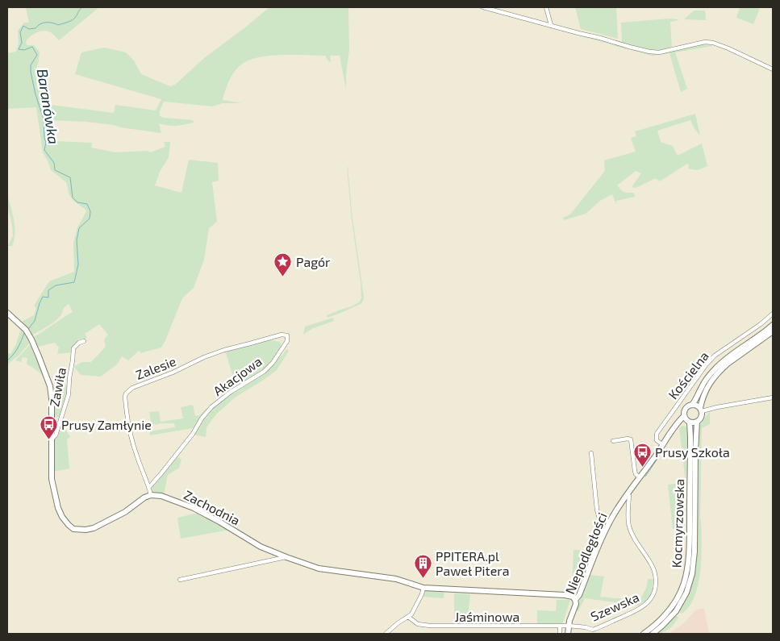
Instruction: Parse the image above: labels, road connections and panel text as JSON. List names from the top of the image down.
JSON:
{
  "streets": {
    "street": [
      "Zalesie",
      "Kościelna",
      "Akacjowa",
      "Zawiła",
      "Zachodnia",
      "Kocmyrzowska",
      "Niepodległości",
      "Szewska",
      "Jaśminowa"
    ]
  },
  "crossings": [
    ["Zalesie", "Akacjowa"],
    ["Kościelna", "Niepodległości"],
    ["Zachodnia", "Niepodległości"],
    ["Kocmyrzowska", "Niepodległości"],
    ["Niepodległości", "Szewska"],
    ["Niepodległości", "Jaśminowa"],
    ["Szewska", "Jaśminowa"]
  ],
  "water": ["Baranówka"],
  "places": {
    "place": ["Pagór"],
    "bus stop": ["Prusy Zamłynie", "Prusy Szkoła"],
    "building": ["PPITERA.pl Paweł Pitera"]
  }
}
